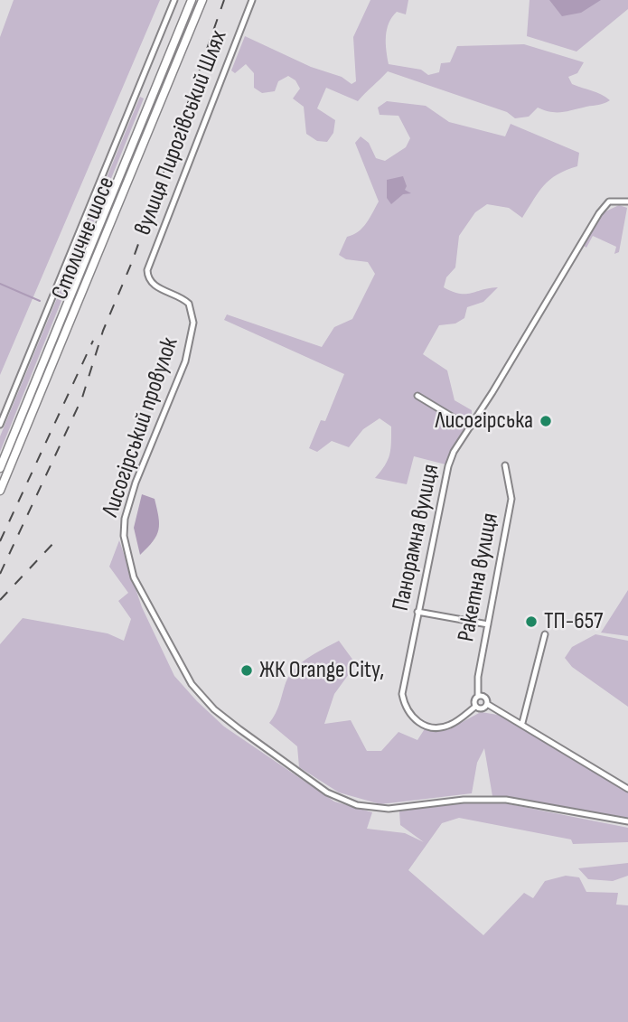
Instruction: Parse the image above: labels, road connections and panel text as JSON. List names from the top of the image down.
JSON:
{
  "streets": {
    "highway": ["Столичне шосе"],
    "street": [
      "вулиця Пирогівський Шлях",
      "Лисогірський провулок",
      "Панорамна вулиця",
      "Ракетна вулиця"
    ]
  },
  "crossings": [
    ["вулиця Пирогівський Шлях", "Лисогірський провулок"],
    ["Панорамна вулиця", "Ракетна вулиця"]
  ],
  "places": ["Лисогірська", "ТП-657", "ЖК Orange City,"]
}
